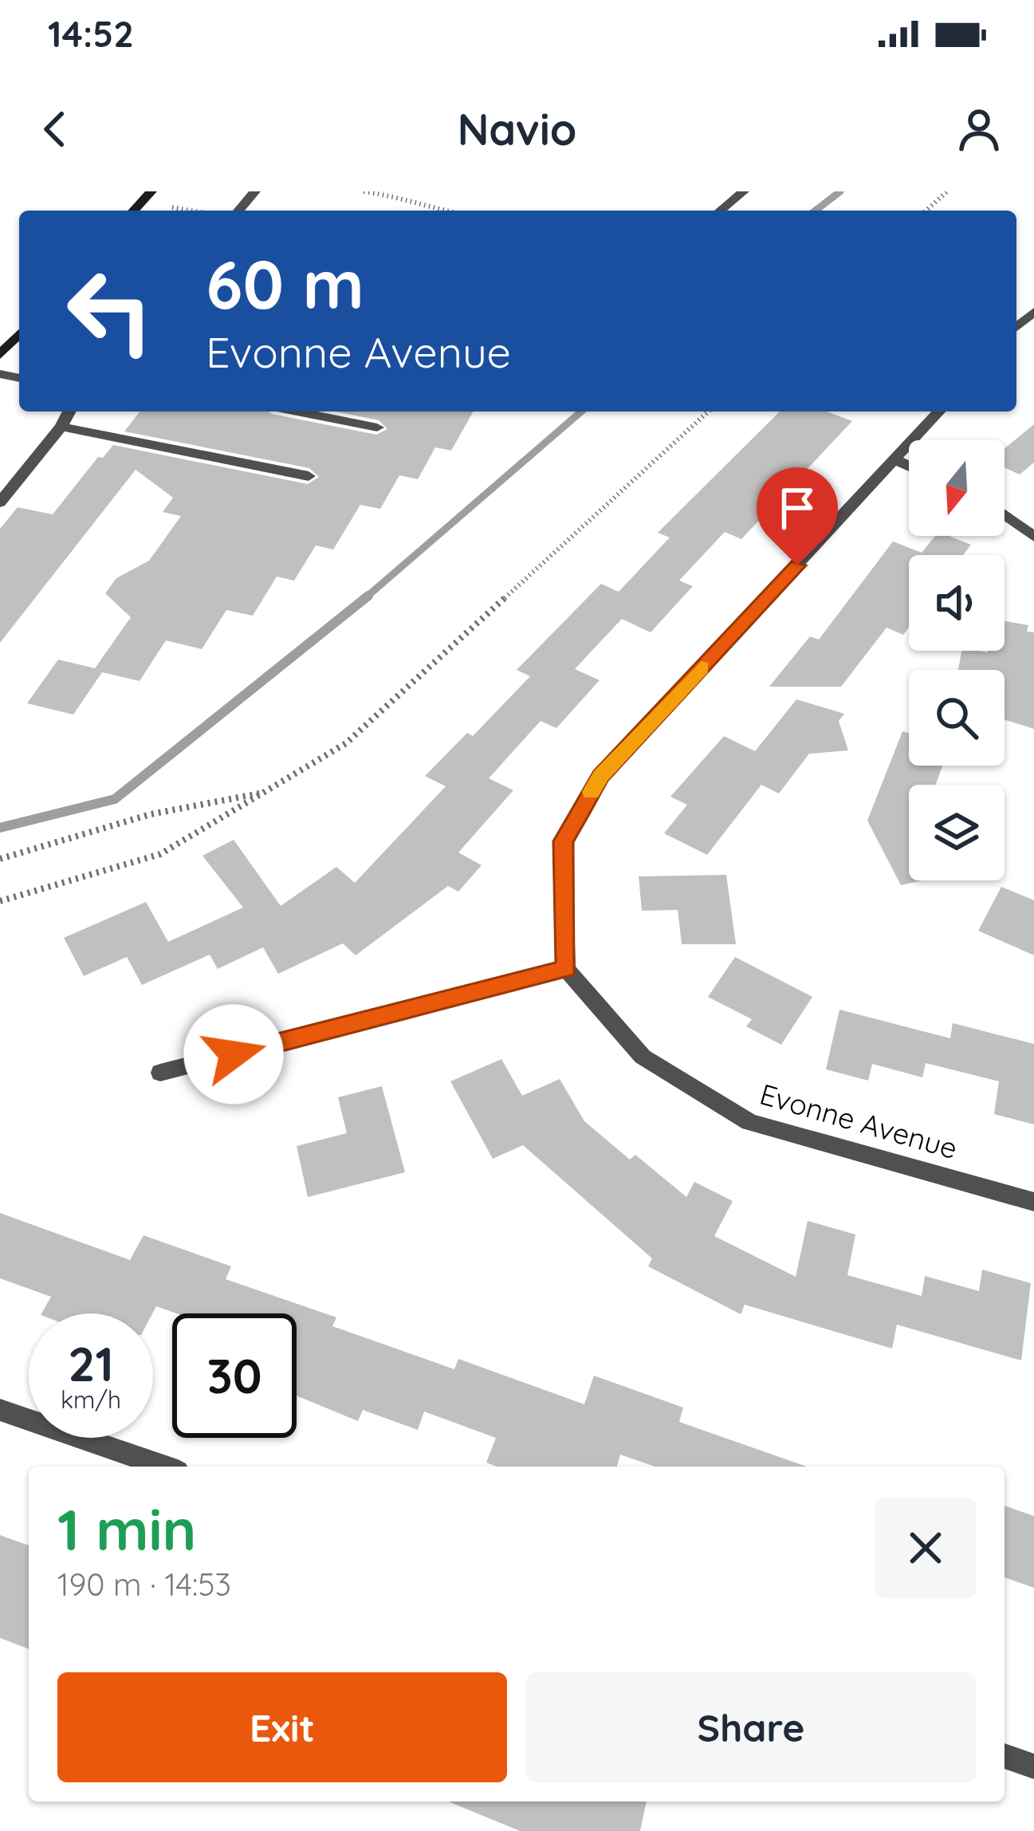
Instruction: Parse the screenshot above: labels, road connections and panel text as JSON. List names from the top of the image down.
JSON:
{
  "streets": {
    "street": ["Evonne Avenue"]
  },
  "north": "bottom",
  "page": {
    "status": "14:52",
    "header": "Navio",
    "turn": ["60 m", "Evonne Avenue"],
    "speed": "21 km/h",
    "limit": "30",
    "heading": ["1 min", "190 m · 14:53"],
    "buttons": ["Exit", "Share"]
  }
}
